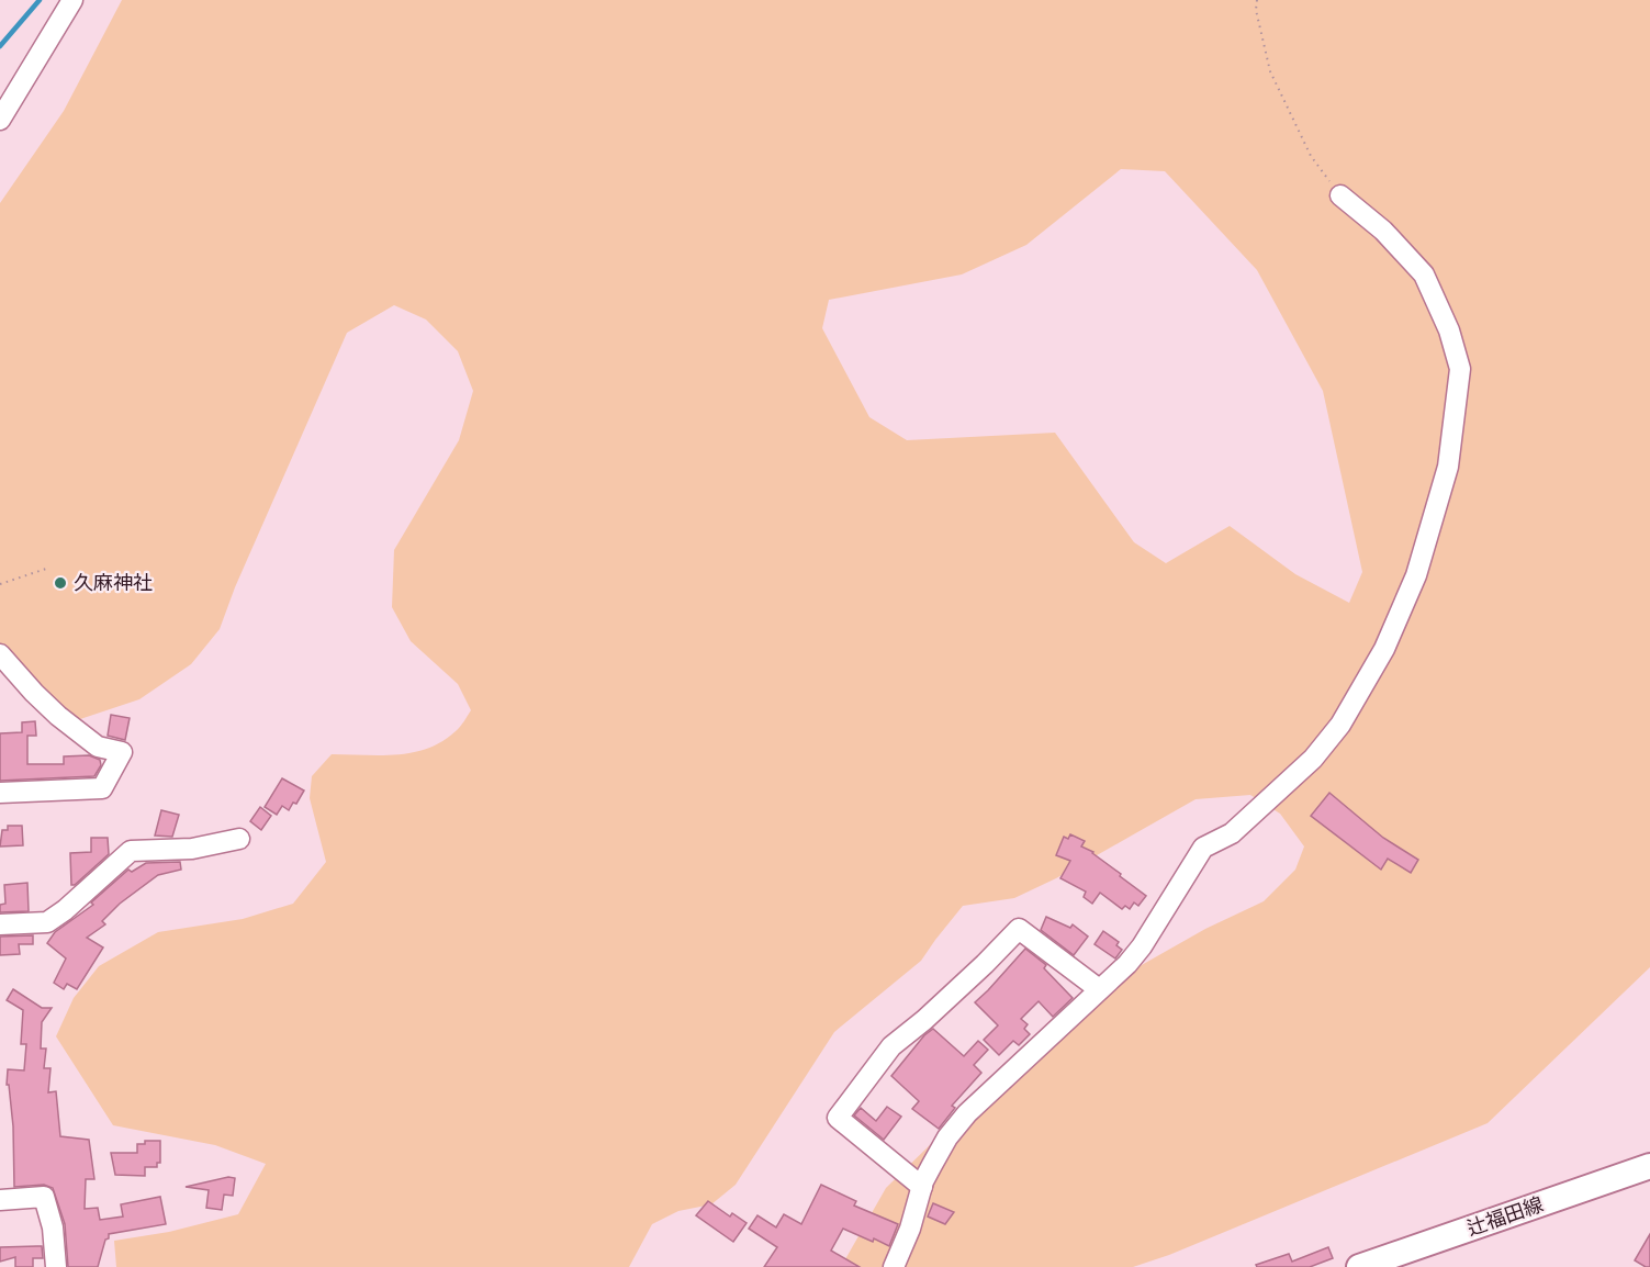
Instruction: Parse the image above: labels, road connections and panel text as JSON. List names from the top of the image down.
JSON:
{
  "streets": {
    "main road": ["辻福田線"]
  },
  "places": ["久麻神社"]
}
